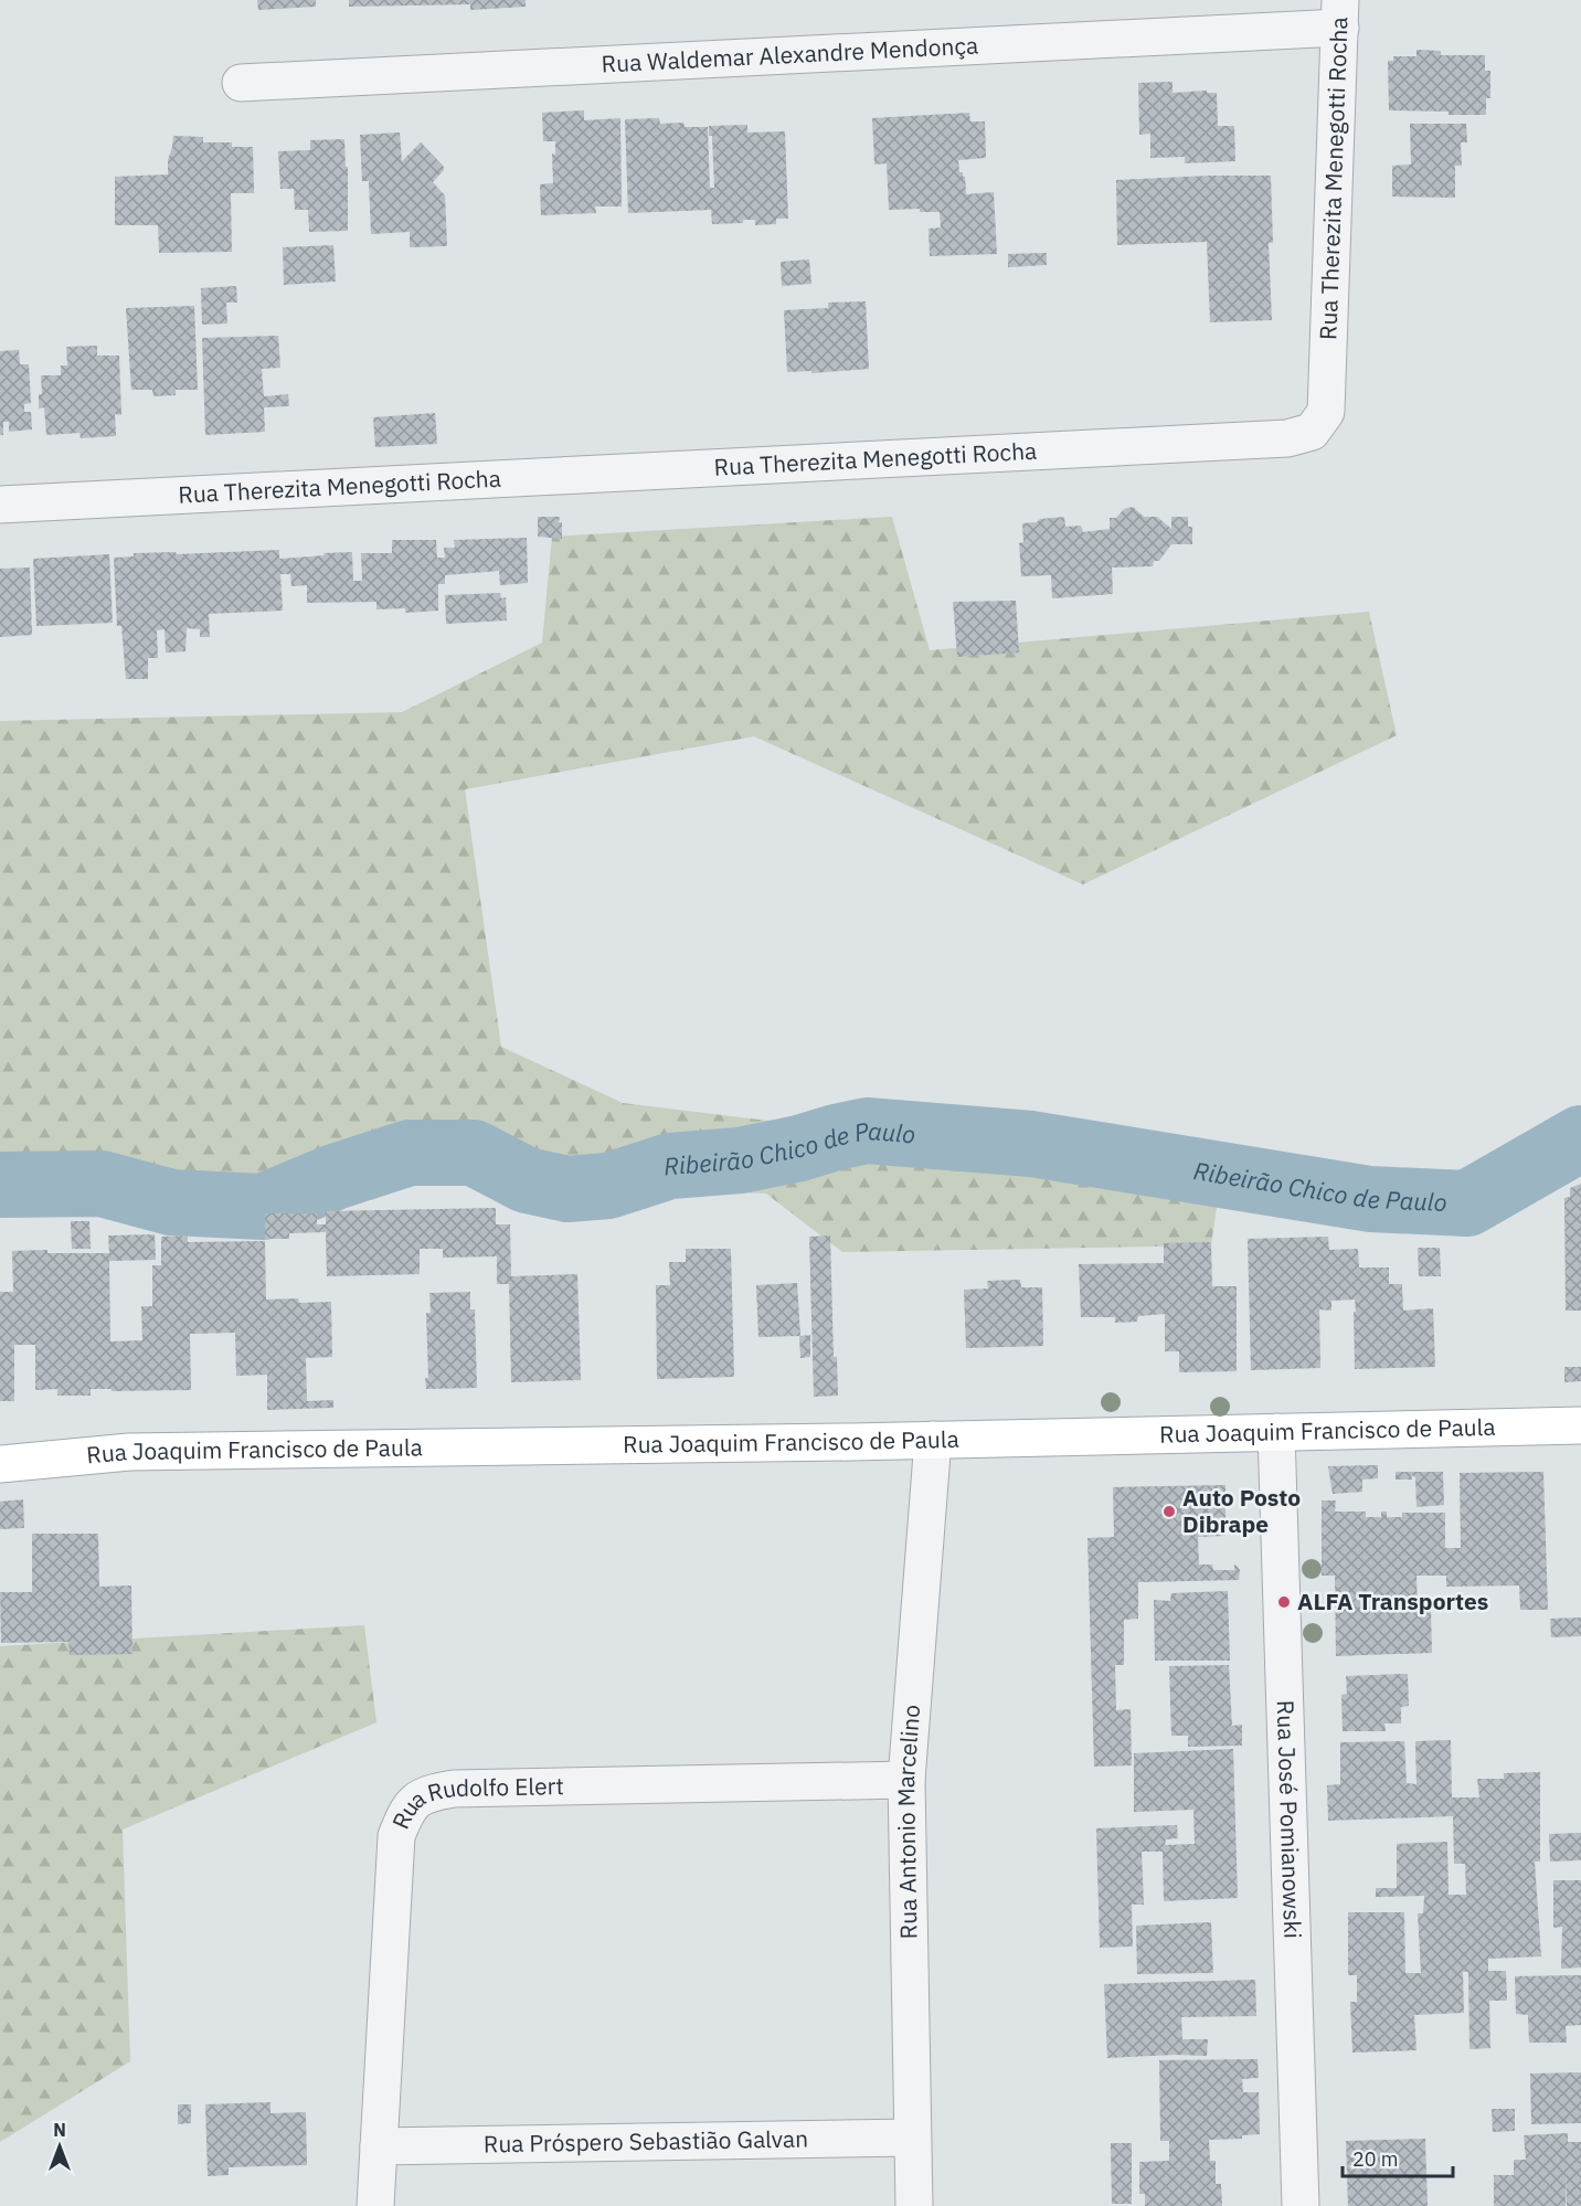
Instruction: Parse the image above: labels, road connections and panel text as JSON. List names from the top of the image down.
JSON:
{
  "streets": {
    "main road": ["Rua Joaquim Francisco de Paula"],
    "street": [
      "Rua Waldemar Alexandre Mendonça",
      "Rua Therezita Menegotti Rocha",
      "Rua Rudolfo Elert",
      "Rua José Pomianowski",
      "Rua Antonio Marcelino",
      "Rua Próspero Sebastião Galvan"
    ]
  },
  "crossings": [
    ["Rua Waldemar Alexandre Mendonça", "Rua Therezita Menegotti Rocha"],
    ["Rua Joaquim Francisco de Paula", "Rua José Pomianowski"],
    ["Rua Joaquim Francisco de Paula", "Rua Antonio Marcelino"],
    ["Rua Rudolfo Elert", "Rua Antonio Marcelino"],
    ["Rua Rudolfo Elert", "Rua Próspero Sebastião Galvan"],
    ["Rua Antonio Marcelino", "Rua Próspero Sebastião Galvan"]
  ],
  "water": ["Ribeirão Chico de Paulo"],
  "places": ["Auto Posto Dibrape", "ALFA Transportes"],
  "scale_bar": "20 m",
  "north": "top"
}
